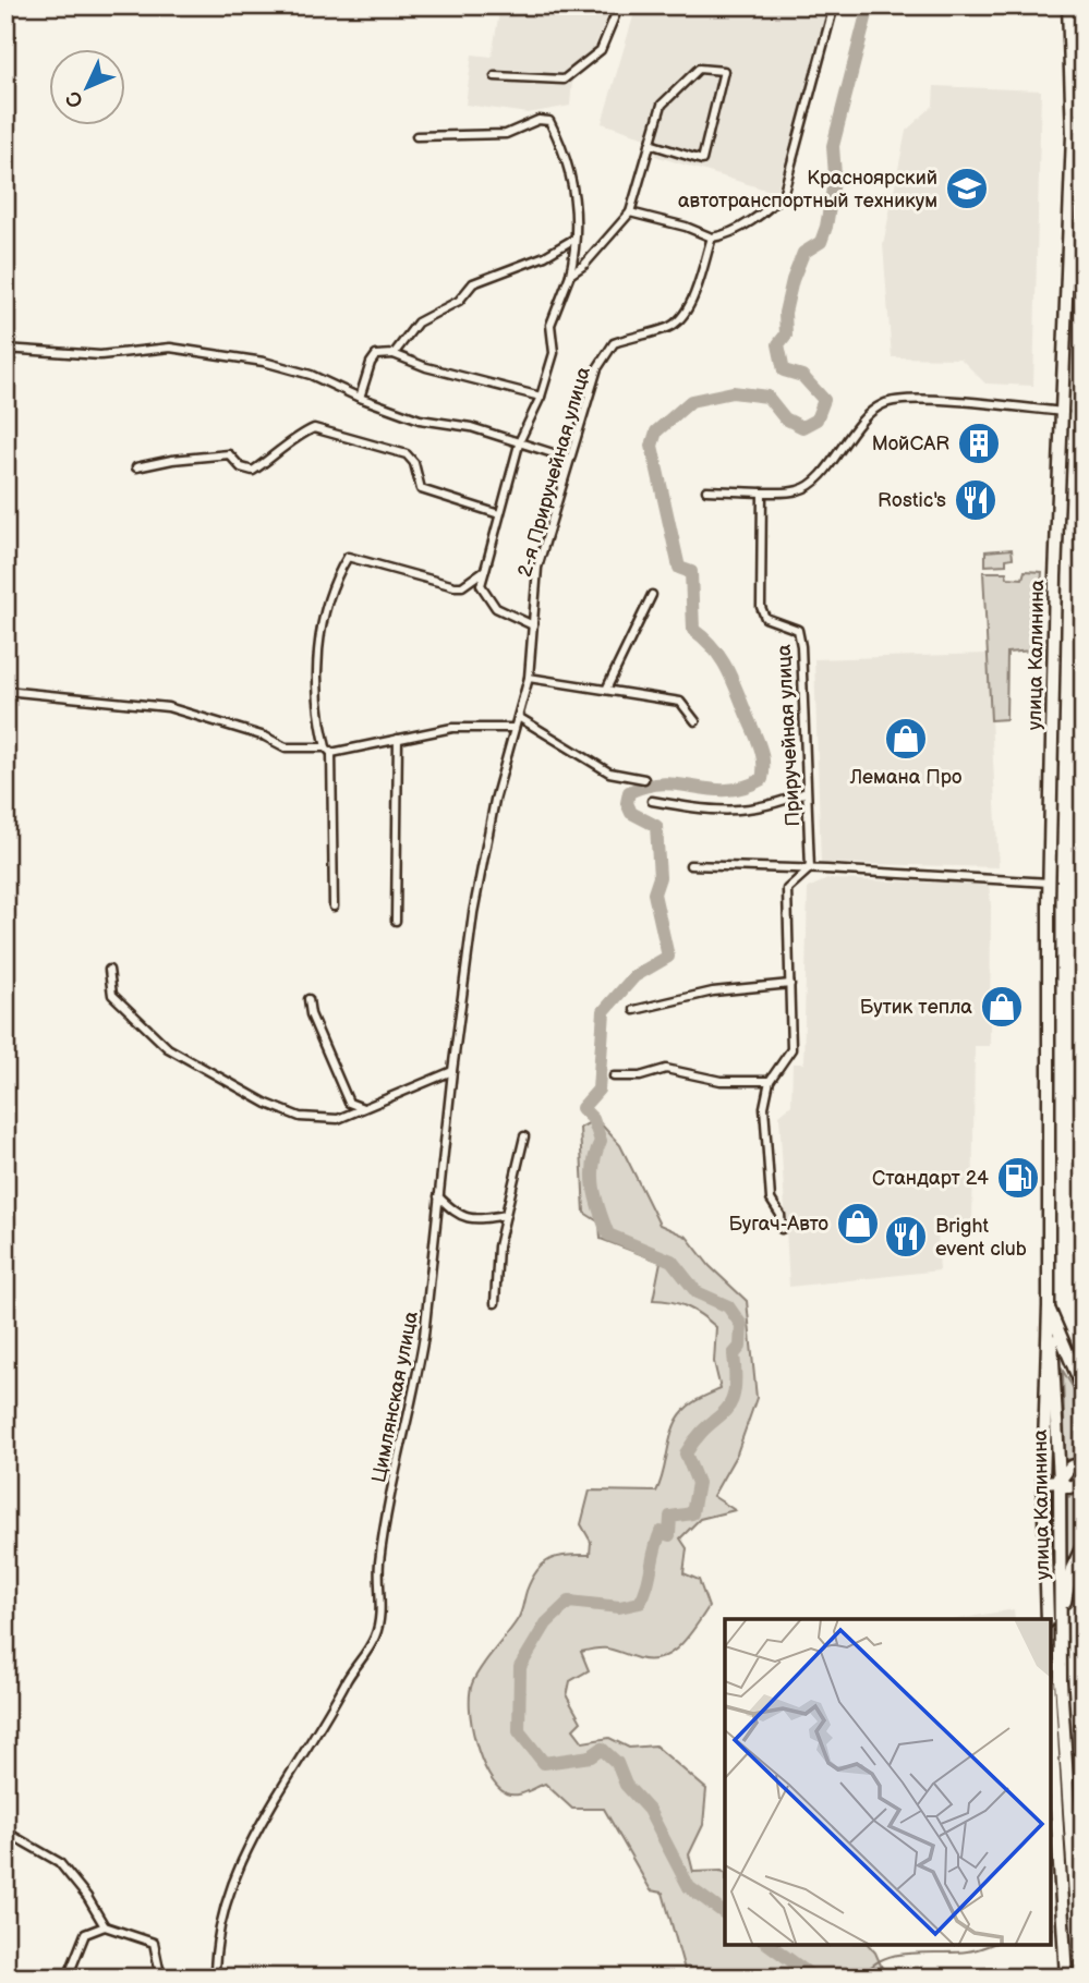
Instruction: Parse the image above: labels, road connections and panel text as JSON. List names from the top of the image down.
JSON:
{
  "streets": {
    "main road": ["улица Калинина"],
    "street": ["2-я Приручейная улица", "Приручейная улица", "Цимлянская улица"]
  },
  "crossings": [
    ["2-я Приручейная улица", "Цимлянская улица"]
  ],
  "places": {
    "school or university": ["Красноярский автотранспортный техникум"],
    "building": ["МойCAR"],
    "restaurant": ["Rostic's", "Bright event club"],
    "shop": ["Лемана Про", "Бутик тепла", "Бугач-Авто"],
    "fuel station": ["Стандарт 24"]
  },
  "north": "bottom left"
}
